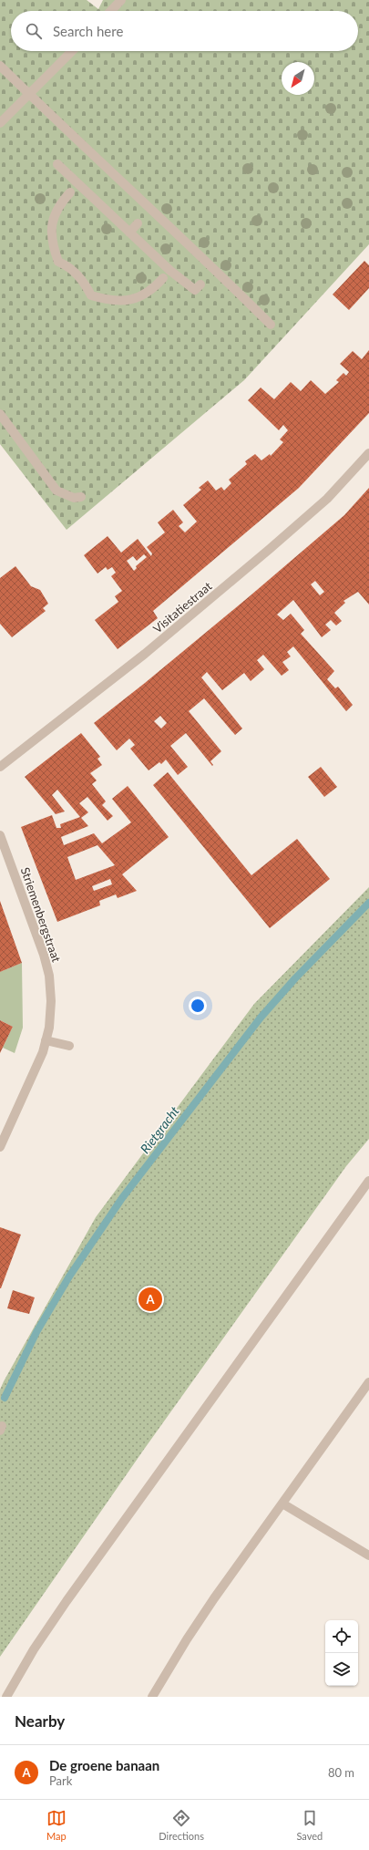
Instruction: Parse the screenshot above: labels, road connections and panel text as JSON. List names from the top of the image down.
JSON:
{
  "streets": {
    "street": ["Visitatiestraat", "Striemenbergstraat"]
  },
  "water": ["Rietgracht"],
  "north": "bottom left",
  "page": {
    "search": "Search here",
    "pins": "A",
    "heading": "Nearby",
    "list": [
      {
        "mark": "A",
        "name": "De groene banaan",
        "note": "Park",
        "value": "80 m"
      }
    ],
    "nav": ["Map", "Directions", "Saved"]
  }
}
